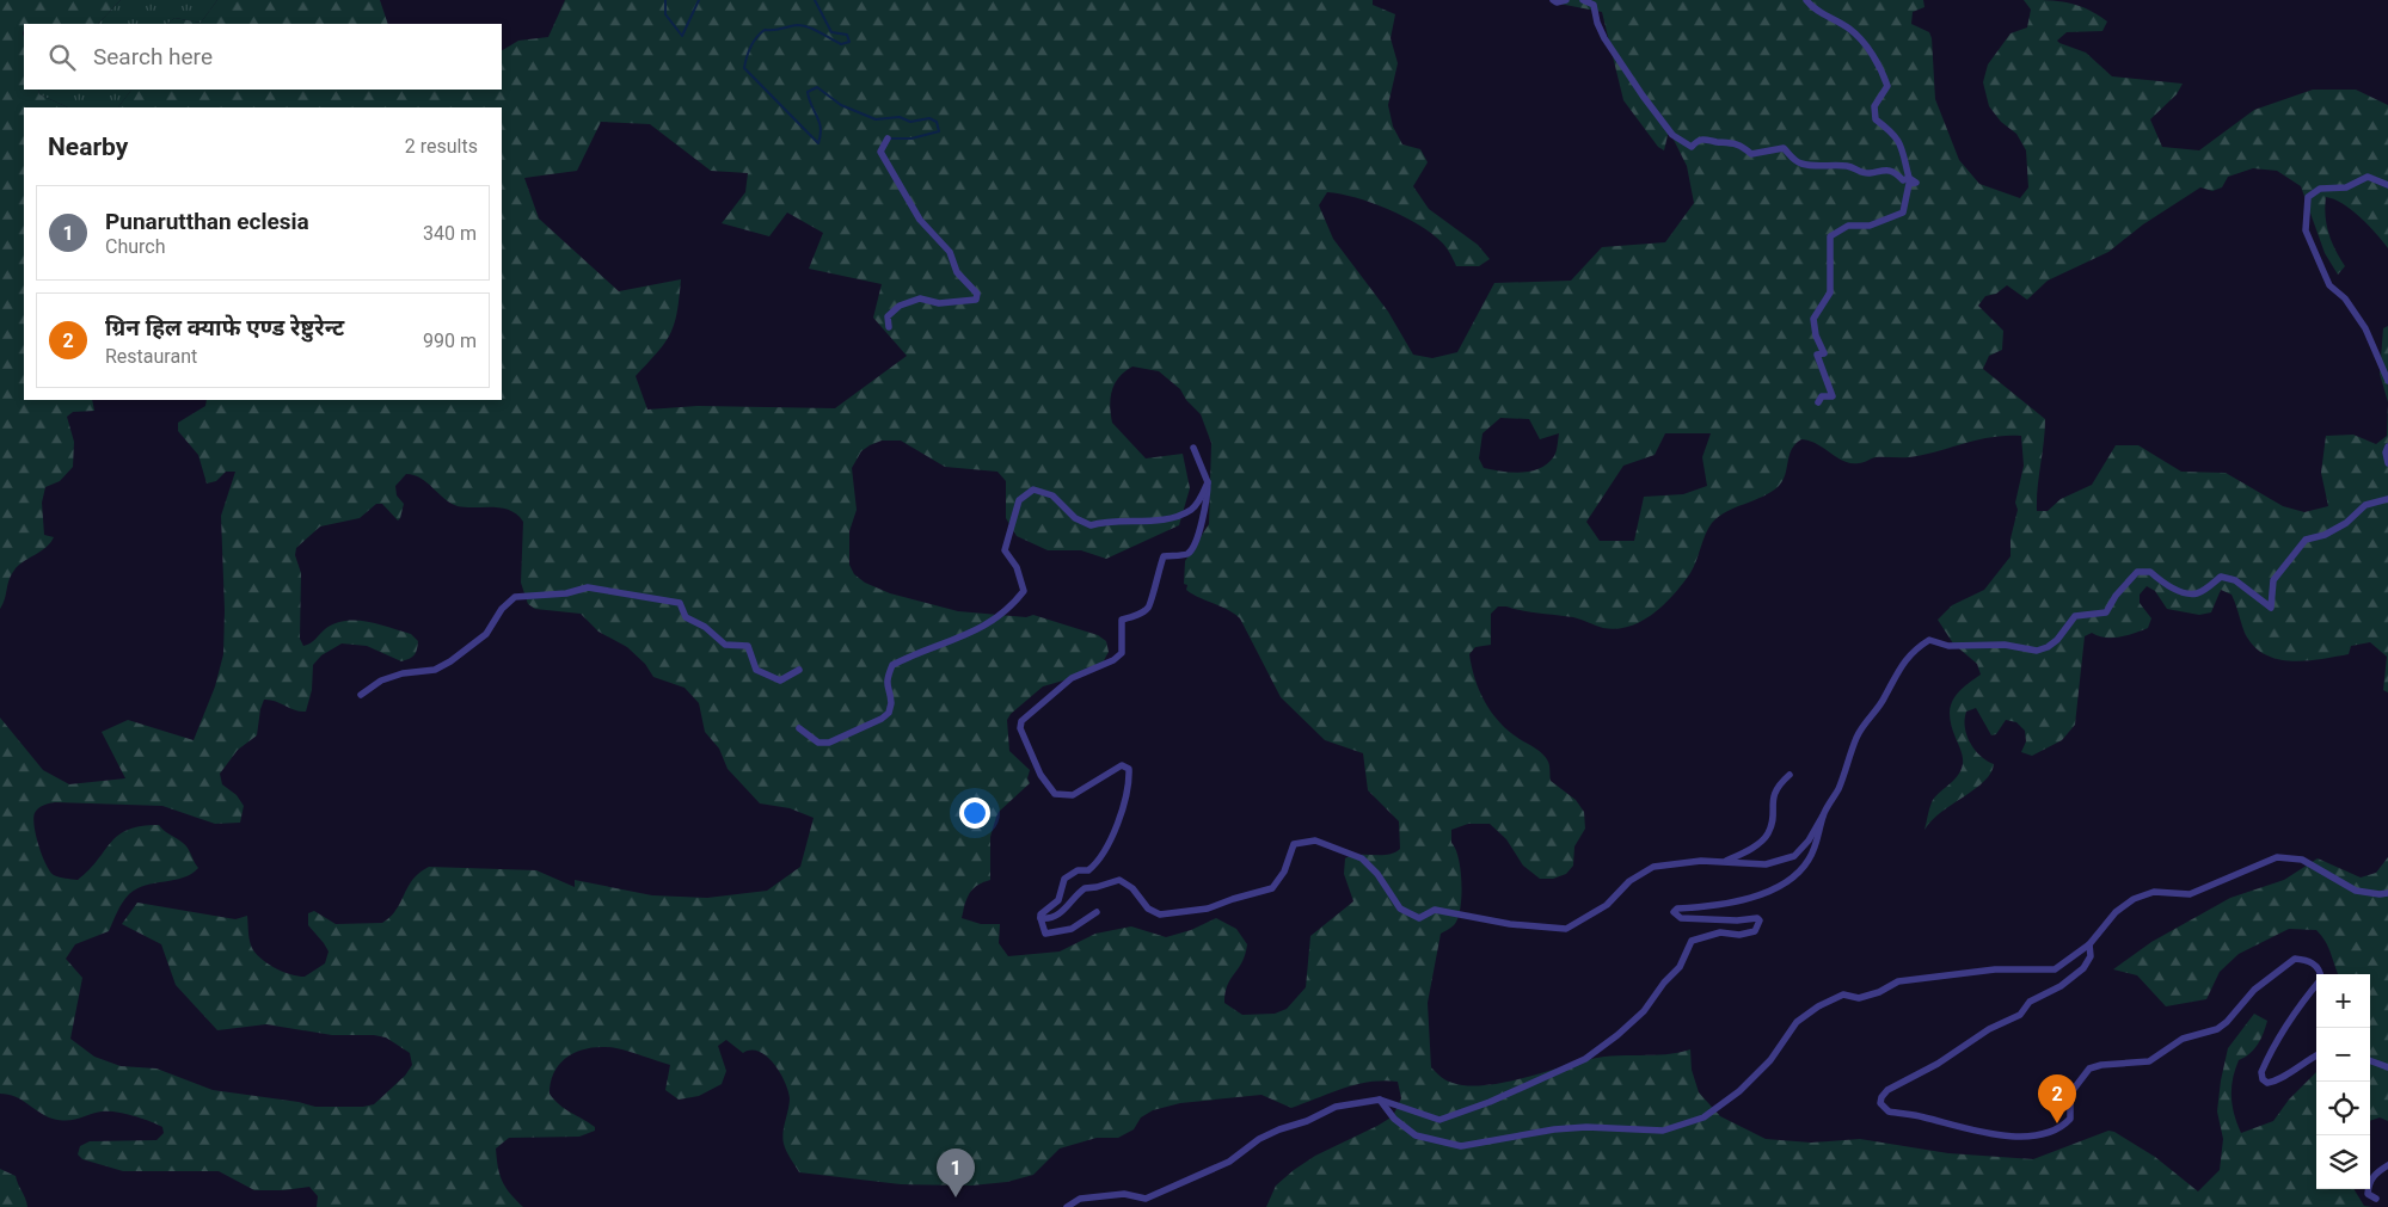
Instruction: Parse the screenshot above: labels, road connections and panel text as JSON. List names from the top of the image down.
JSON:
{
  "page": {
    "search": "Search here",
    "heading": ["Nearby", "2 results"],
    "list": [
      {
        "mark": "1",
        "name": "Punarutthan eclesia",
        "note": "Church",
        "value": "340 m"
      },
      {
        "mark": "2",
        "name": "ग्रिन हिल क्याफे एण्ड रेष्टुरेन्ट",
        "note": "Restaurant",
        "value": "990 m"
      }
    ],
    "map_buttons": ["+", "−"],
    "pins": ["2", "1"]
  }
}
